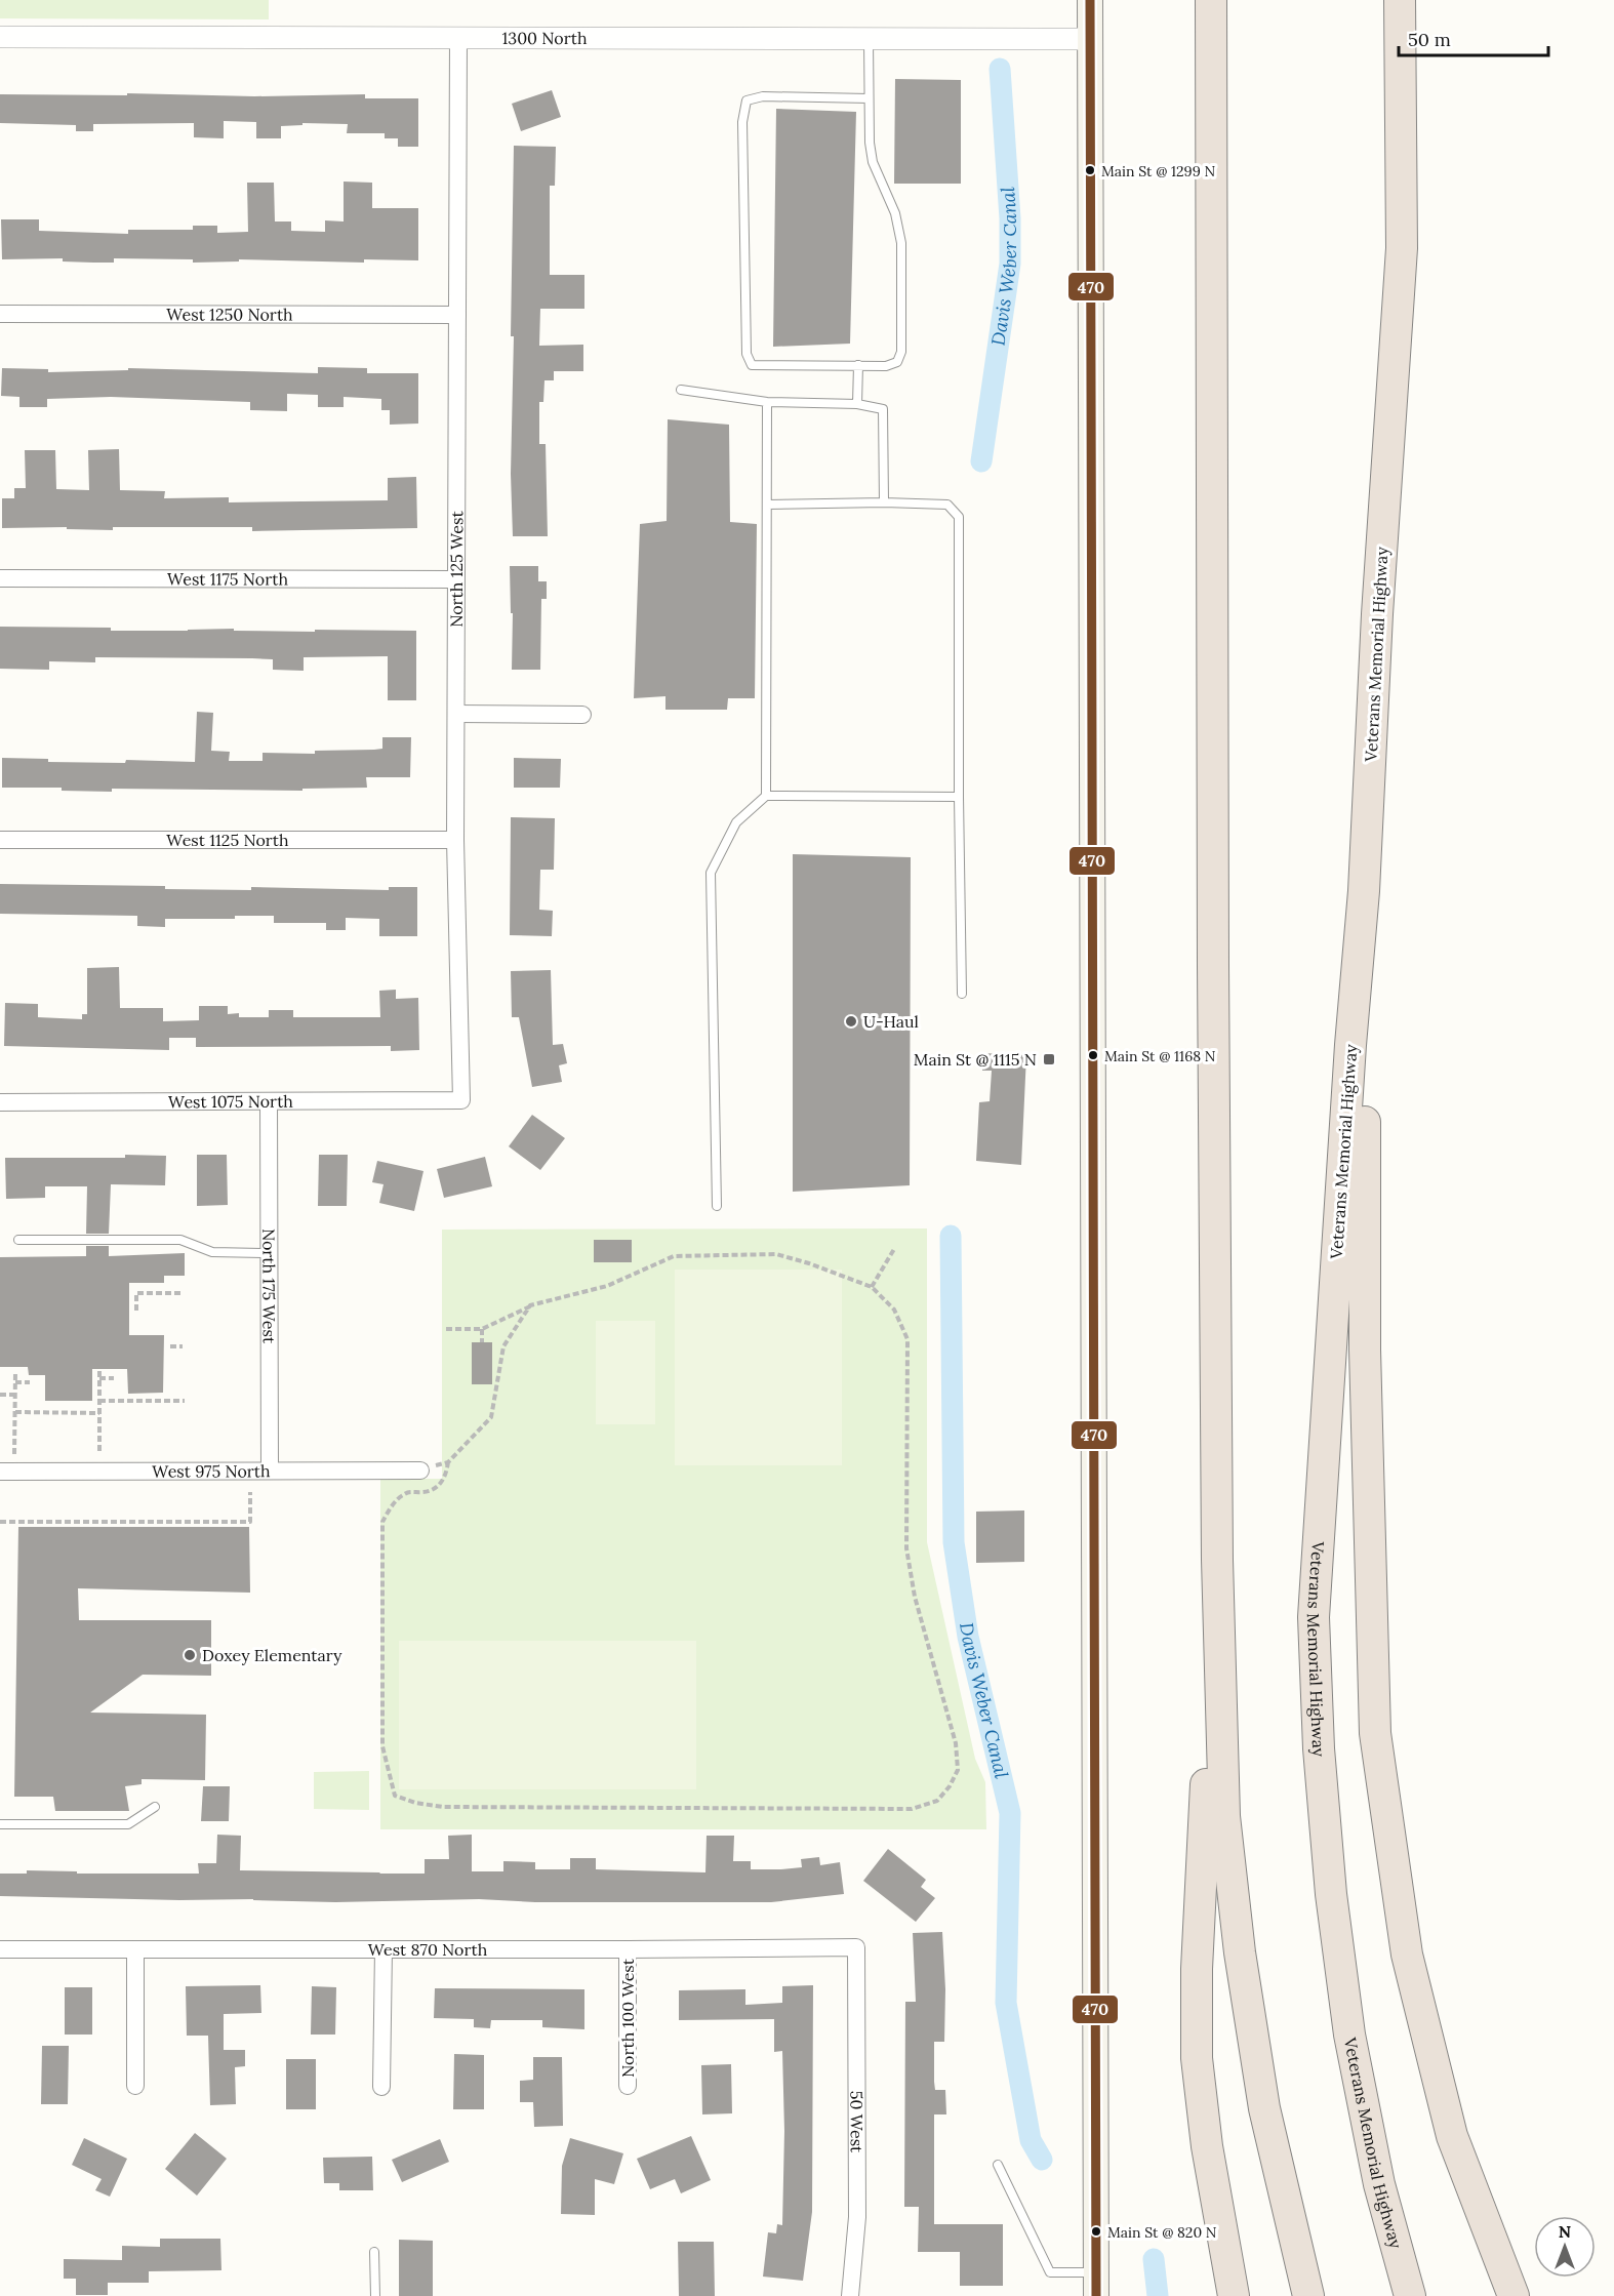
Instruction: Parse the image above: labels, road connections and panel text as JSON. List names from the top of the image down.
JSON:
{
  "streets": {
    "highway": ["Veterans Memorial Highway"],
    "street": [
      "1300 North",
      "West 1250 North",
      "North 125 West",
      "West 1175 North",
      "West 1125 North",
      "West 1075 North",
      "North 175 West",
      "West 975 North",
      "West 870 North",
      "North 100 West",
      "50 West"
    ]
  },
  "crossings": [
    ["1300 North", "North 125 West"],
    ["West 1250 North", "North 125 West"],
    ["North 125 West", "West 1175 North"],
    ["North 125 West", "West 1125 North"],
    ["North 125 West", "West 1075 North"],
    ["West 1075 North", "North 175 West"],
    ["North 175 West", "West 975 North"],
    ["West 870 North", "North 100 West"],
    ["West 870 North", "50 West"]
  ],
  "water": ["Davis Weber Canal"],
  "places": {
    "other": [
      "Main St @ 1299 N",
      "U-Haul",
      "Main St @ 1168 N",
      "Doxey Elementary",
      "Main St @ 820 N"
    ],
    "transit": ["Main St @ 1115 N"]
  },
  "lines": ["transit line 470"],
  "scale_bar": "50 m",
  "north": "top"
}
